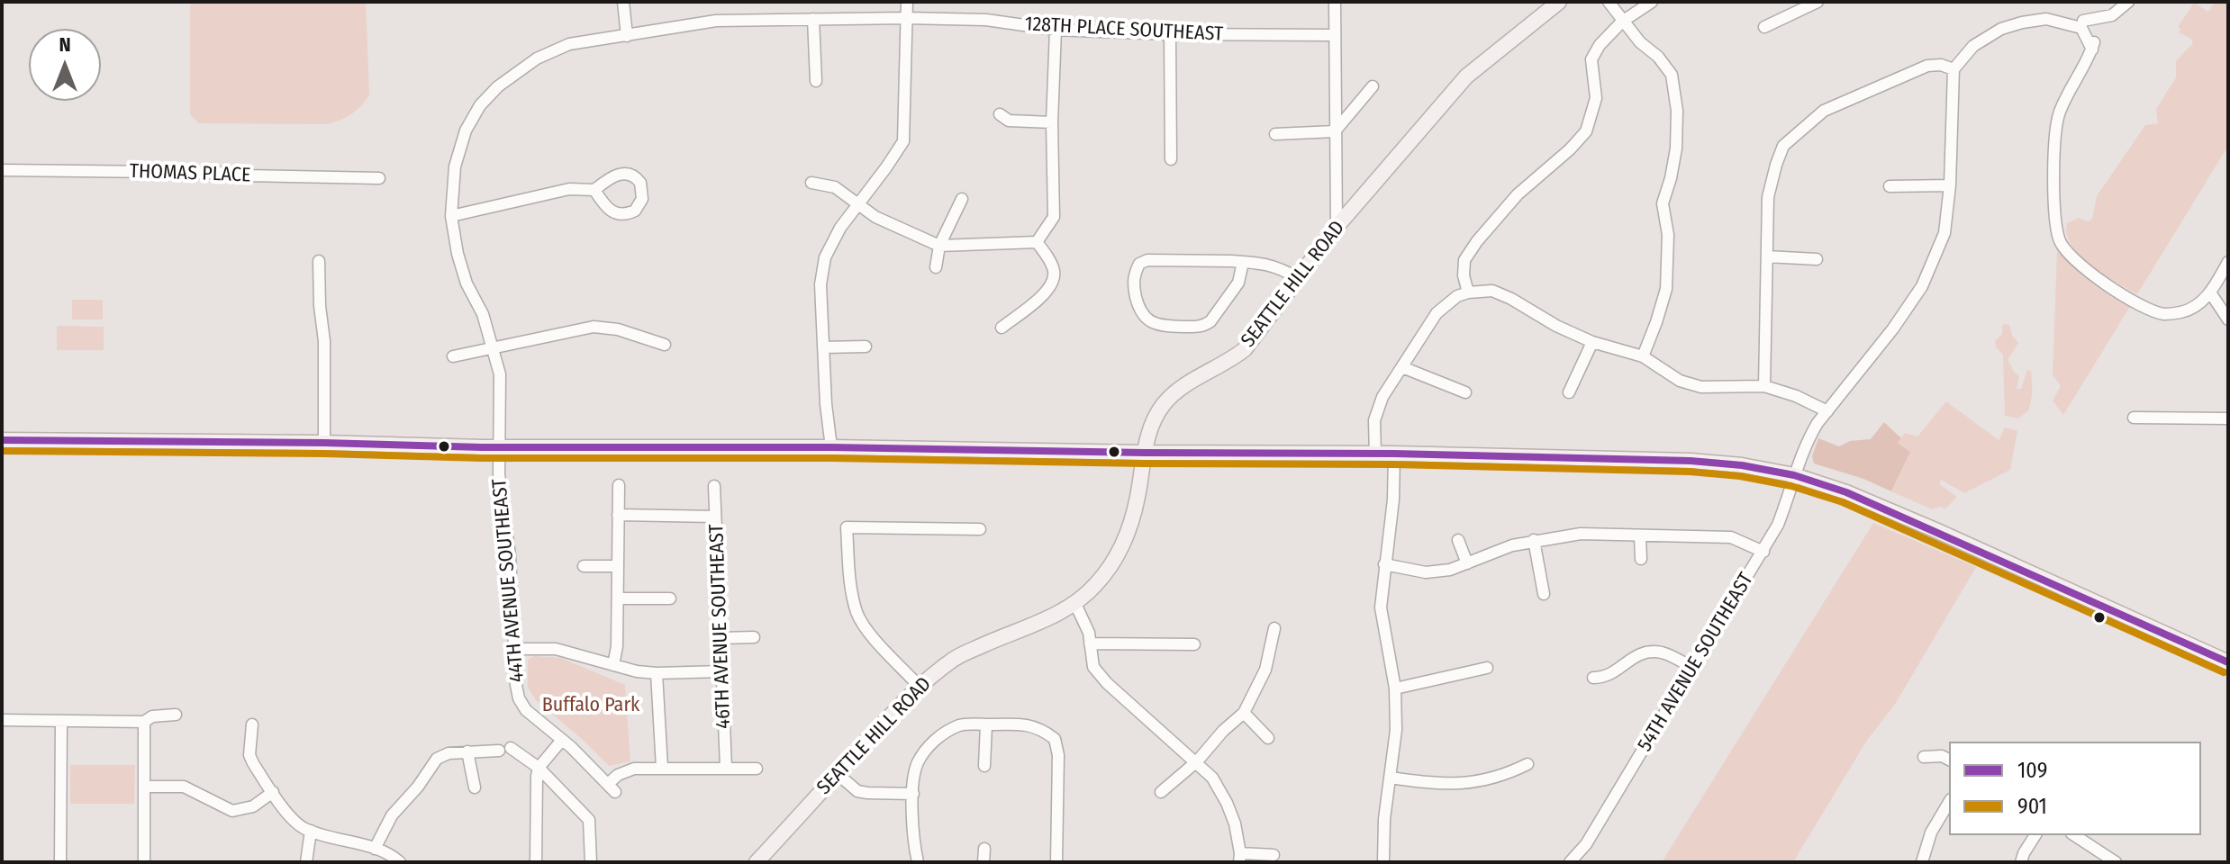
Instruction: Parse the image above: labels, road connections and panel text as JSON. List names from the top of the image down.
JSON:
{
  "streets": {
    "main road": ["SEATTLE HILL ROAD"],
    "street": [
      "128TH PLACE SOUTHEAST",
      "THOMAS PLACE",
      "44TH AVENUE SOUTHEAST",
      "46TH AVENUE SOUTHEAST",
      "54TH AVENUE SOUTHEAST"
    ]
  },
  "crossings": [
    ["128TH PLACE SOUTHEAST", "44TH AVENUE SOUTHEAST"]
  ],
  "parks": ["Buffalo Park"],
  "lines": ["transit line 109", "transit line 901"],
  "legend": ["109", "901"],
  "north": "top"
}
